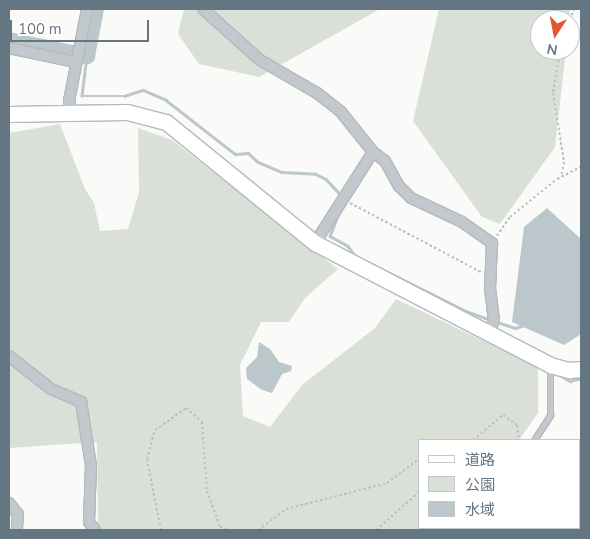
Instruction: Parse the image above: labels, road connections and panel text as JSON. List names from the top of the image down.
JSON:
{
  "legend": ["道路", "公園", "水域"],
  "scale_bar": "100 m",
  "north": "bottom"
}
